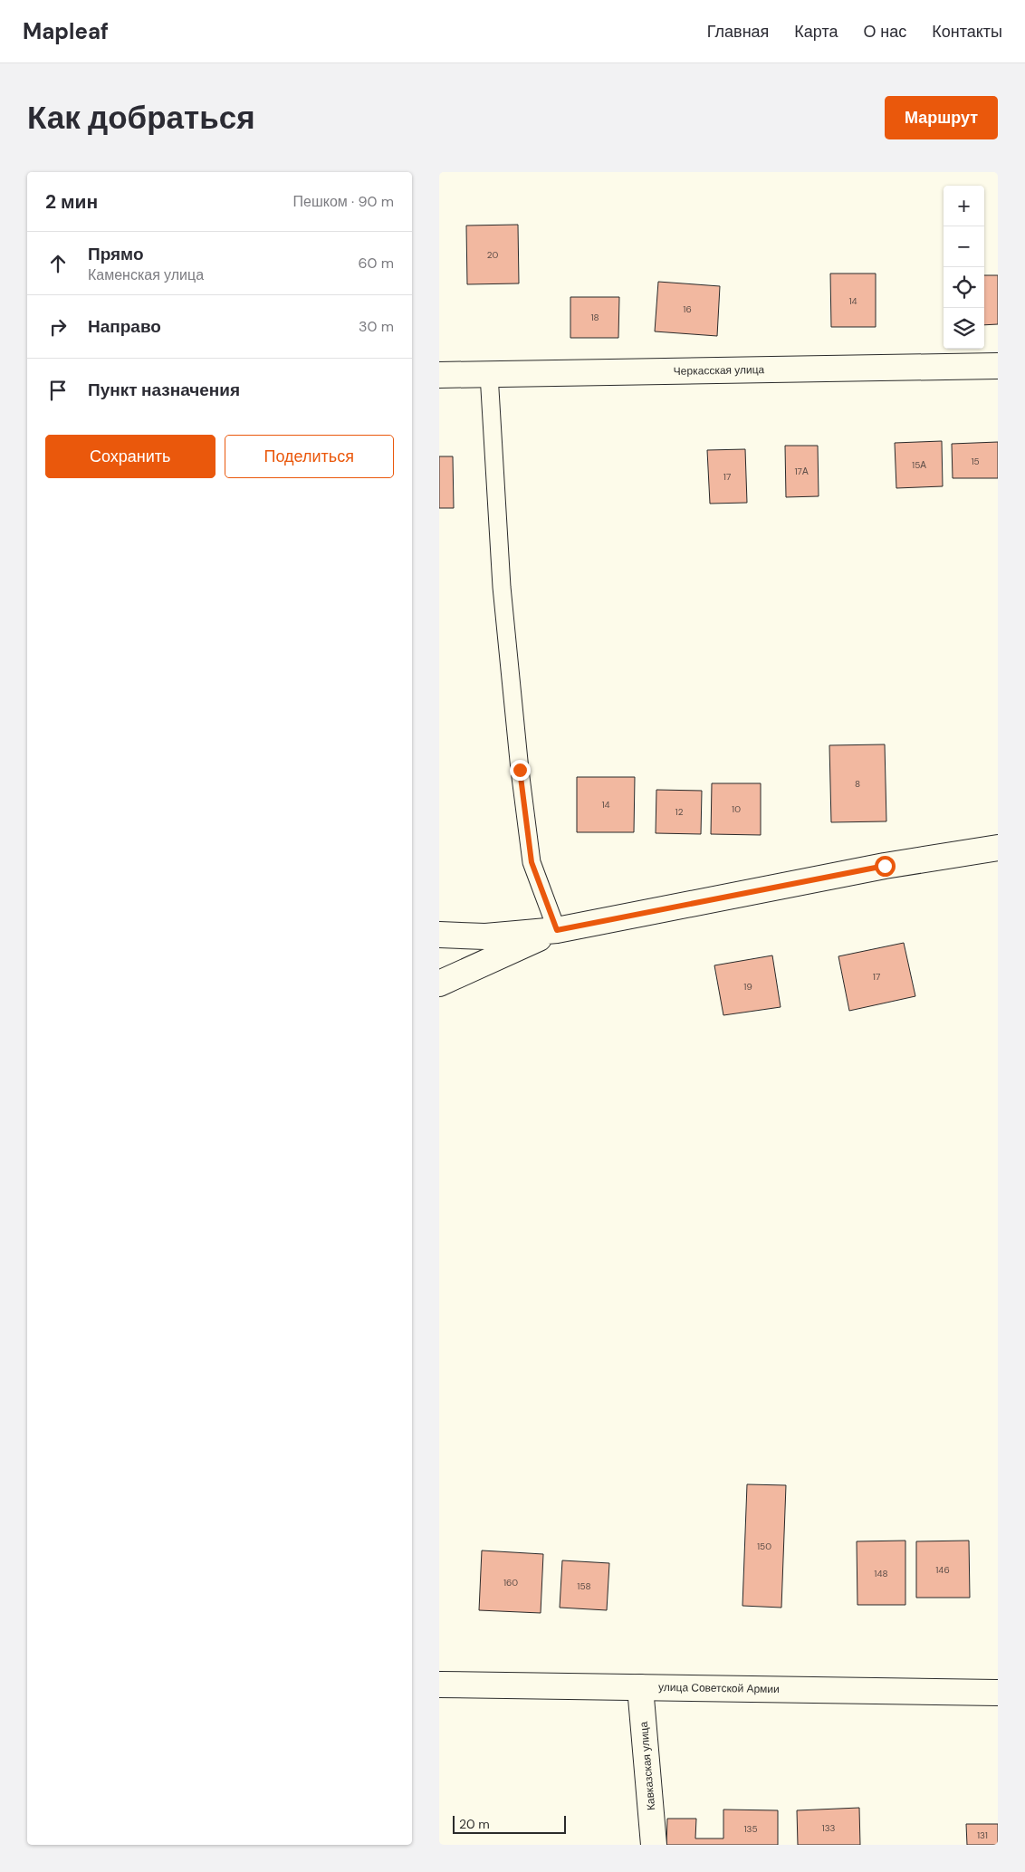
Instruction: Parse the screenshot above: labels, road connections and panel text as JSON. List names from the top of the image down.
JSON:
{
  "streets": {
    "street": ["Черкасская улица", "улица Советской Армии", "Кавказская улица"]
  },
  "crossings": [
    ["улица Советской Армии", "Кавказская улица"]
  ],
  "house_numbers": [
    "20",
    "14",
    "16",
    "18",
    "15",
    "15А",
    "17А",
    "17",
    "8",
    "14",
    "10",
    "12",
    "17",
    "19",
    "150",
    "146",
    "148",
    "160",
    "158",
    "133",
    "135",
    "131"
  ],
  "scale_bar": "20 m",
  "page": {
    "header": "Mapleaf",
    "nav": [
      "Главная",
      "Карта",
      "О нас",
      "Контакты"
    ],
    "buttons": [
      "Маршрут",
      ["Сохранить", "Поделиться"]
    ],
    "title": "Как добраться",
    "heading": ["2 мин", "Пешком · 90 m"],
    "map_buttons": ["+", "−"],
    "list": [
      ["Прямо", "Каменская улица", "60 m"],
      ["Направо", "30 m"],
      "Пункт назначения"
    ],
    "scale": "20 m"
  }
}
